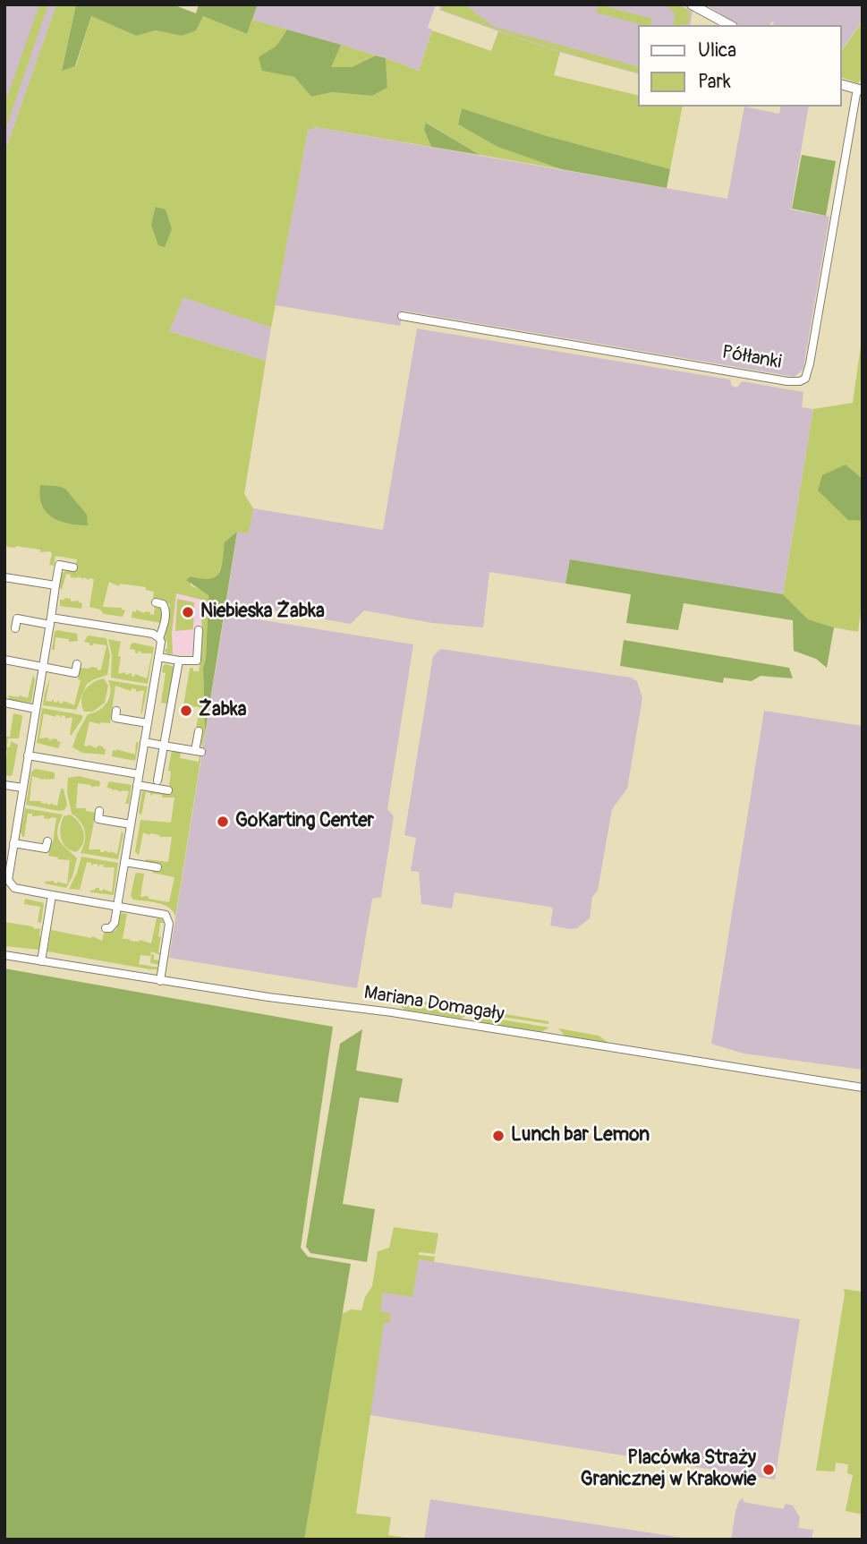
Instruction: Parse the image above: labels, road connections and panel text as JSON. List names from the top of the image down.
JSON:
{
  "streets": {
    "street": ["Półłanki", "Mariana Domagały"]
  },
  "places": [
    "Niebieska Żabka",
    "Żabka",
    "GoKarting Center",
    "Lunch bar Lemon",
    "Placówka Straży Granicznej w Krakowie"
  ],
  "legend": ["Ulica", "Park"]
}
